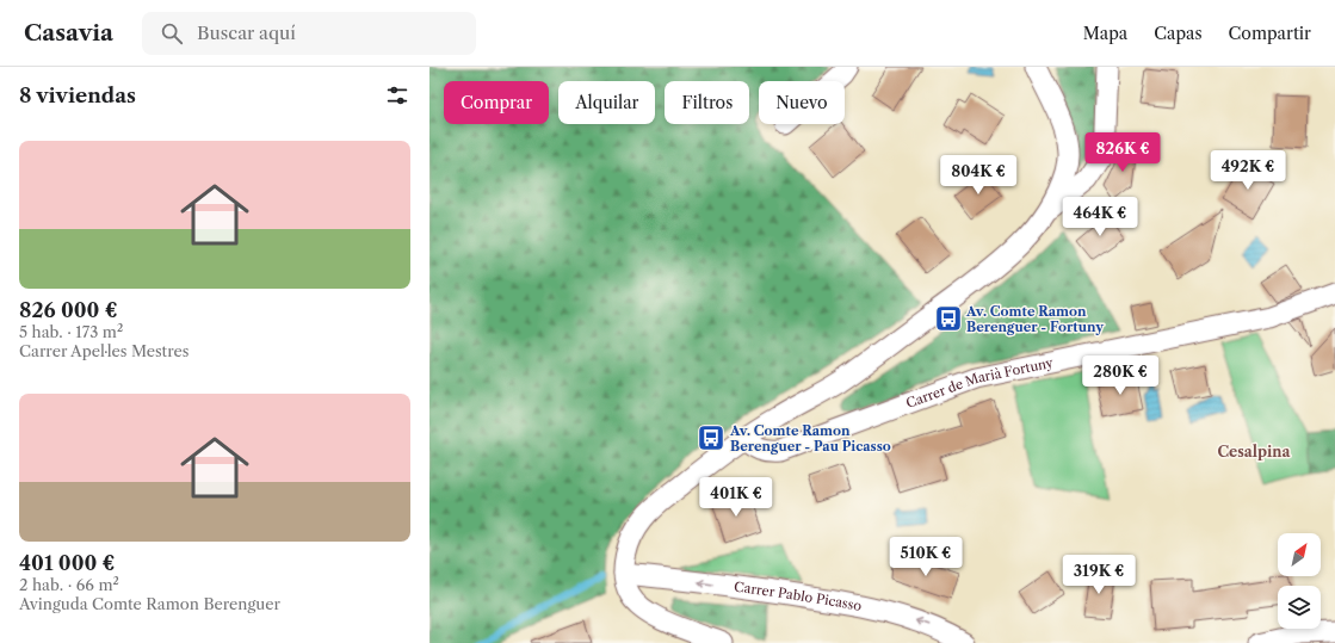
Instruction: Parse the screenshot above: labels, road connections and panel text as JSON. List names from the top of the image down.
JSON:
{
  "streets": {
    "street": ["Carrer de Marià Fortuny", "Carrer Pablo Picasso"]
  },
  "one_way": ["Carrer Pablo Picasso"],
  "districts": ["Cesalpina"],
  "places": {
    "bus stop": ["Av. Comte Ramon Berenguer - Fortuny", "Av. Comte Ramon Berenguer - Pau Picasso"]
  },
  "north": "top right",
  "page": {
    "header": "Casavia",
    "search": "Buscar aquí",
    "nav": ["Mapa", "Capas", "Compartir"],
    "heading": "8 viviendas",
    "chip": [
      "Comprar",
      "Alquilar",
      "Filtros",
      "Nuevo"
    ],
    "list": [
      {
        "name": "826 000 €",
        "note": "5 hab. · 173 m² · Carrer Apel·les Mestres"
      },
      {
        "name": "401 000 €",
        "note": "2 hab. · 66 m² · Avinguda Comte Ramon Berenguer"
      }
    ],
    "price": [
      "826K €",
      "492K €",
      "804K €",
      "464K €",
      "280K €",
      "401K €",
      "510K €",
      "319K €"
    ]
  }
}
